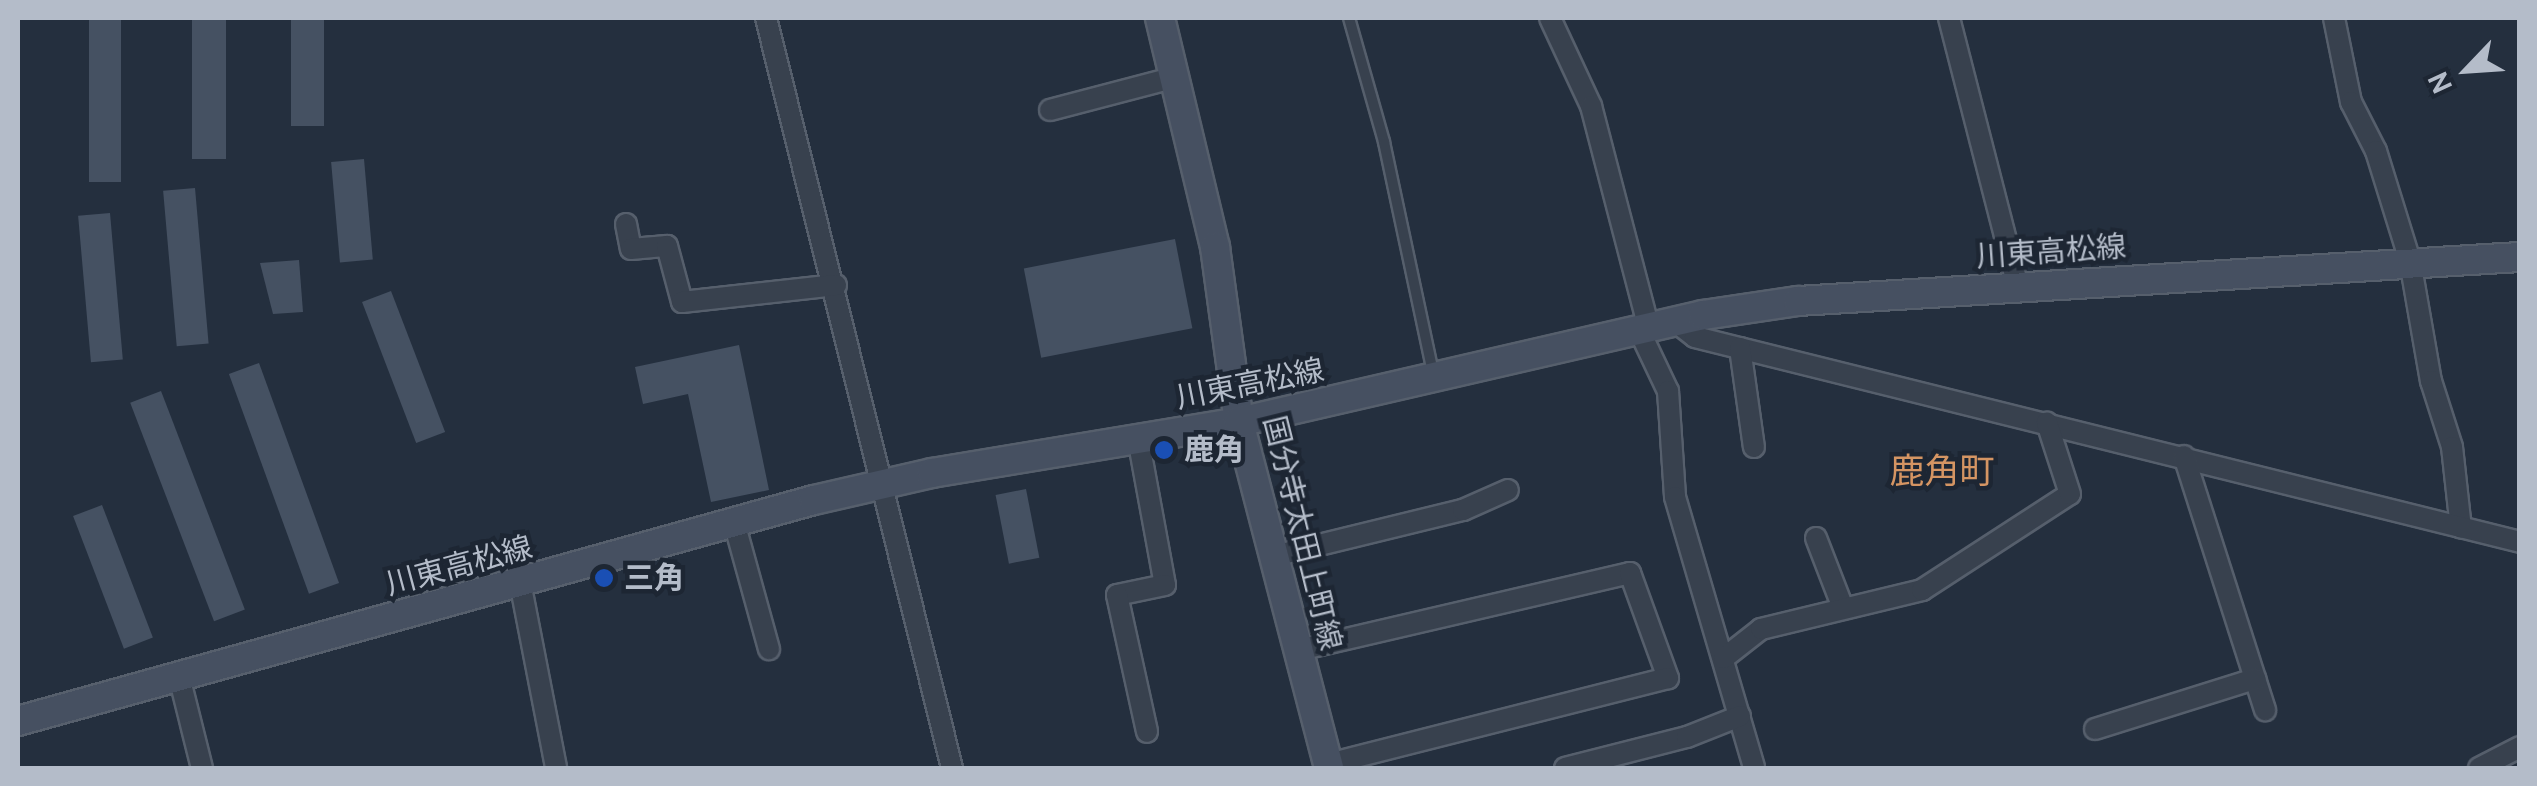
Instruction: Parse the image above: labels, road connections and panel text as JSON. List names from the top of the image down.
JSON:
{
  "streets": {
    "main road": ["川東高松線", "国分寺太田上町線"]
  },
  "crossings": [
    ["川東高松線", "国分寺太田上町線"]
  ],
  "districts": ["鹿角町"],
  "places": ["鹿角", "三角"],
  "north": "bottom left"
}
